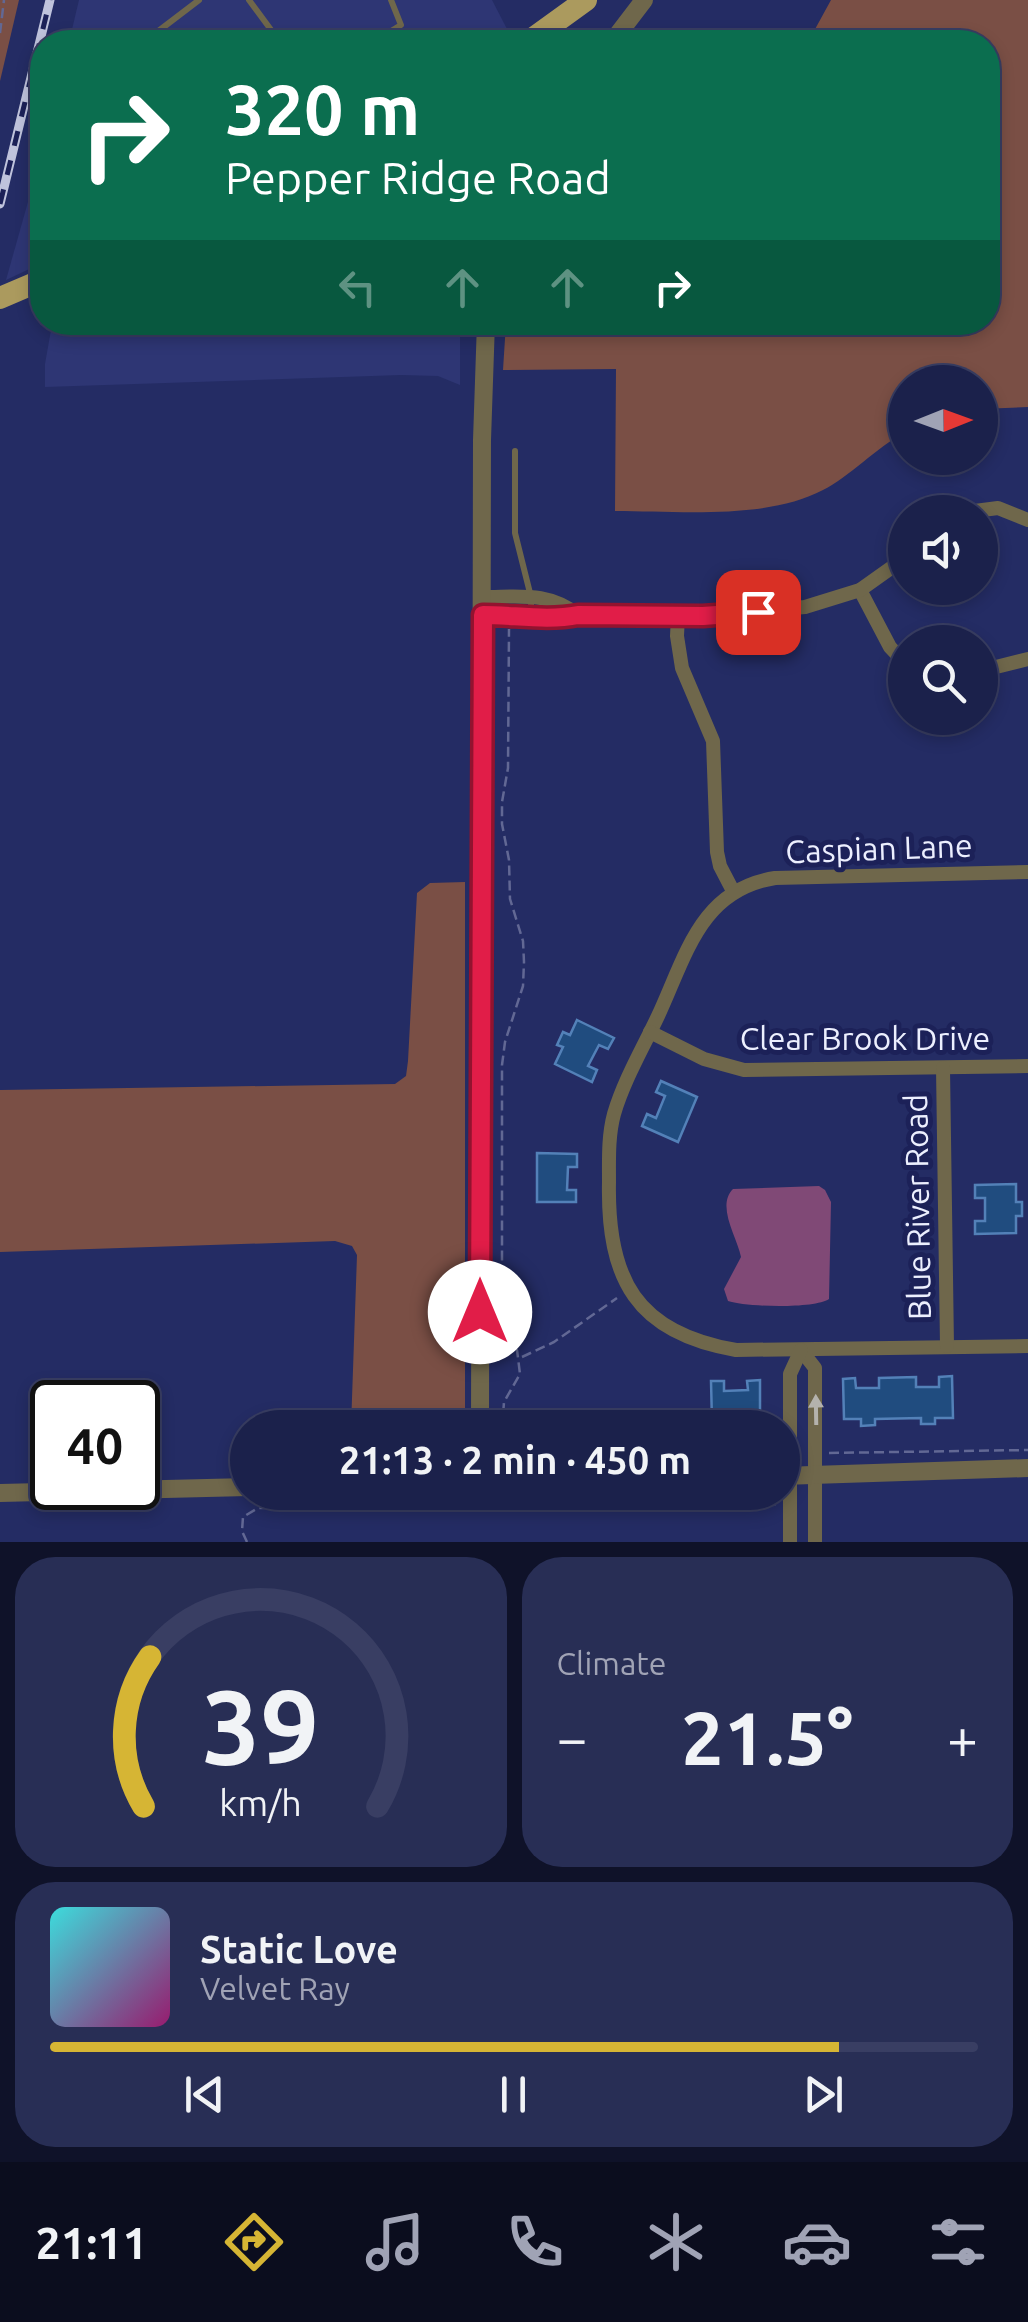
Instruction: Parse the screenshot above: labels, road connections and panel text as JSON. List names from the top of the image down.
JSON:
{
  "streets": {
    "street": ["Caspian Lane", "Clear Brook Drive", "Blue River Road"]
  },
  "crossings": [
    ["Clear Brook Drive", "Blue River Road"]
  ],
  "north": "right",
  "page": {
    "turn": ["320 m", "Pepper Ridge Road"],
    "limit": "40",
    "trip": "21:13 · 2 min · 450 m",
    "tile": "Climate",
    "heat": ["−", "21.5°", "+"],
    "song": ["Static Love", "Velvet Ray"],
    "tabs": "21:11",
    "gauge": ["39", "km/h"]
  }
}
